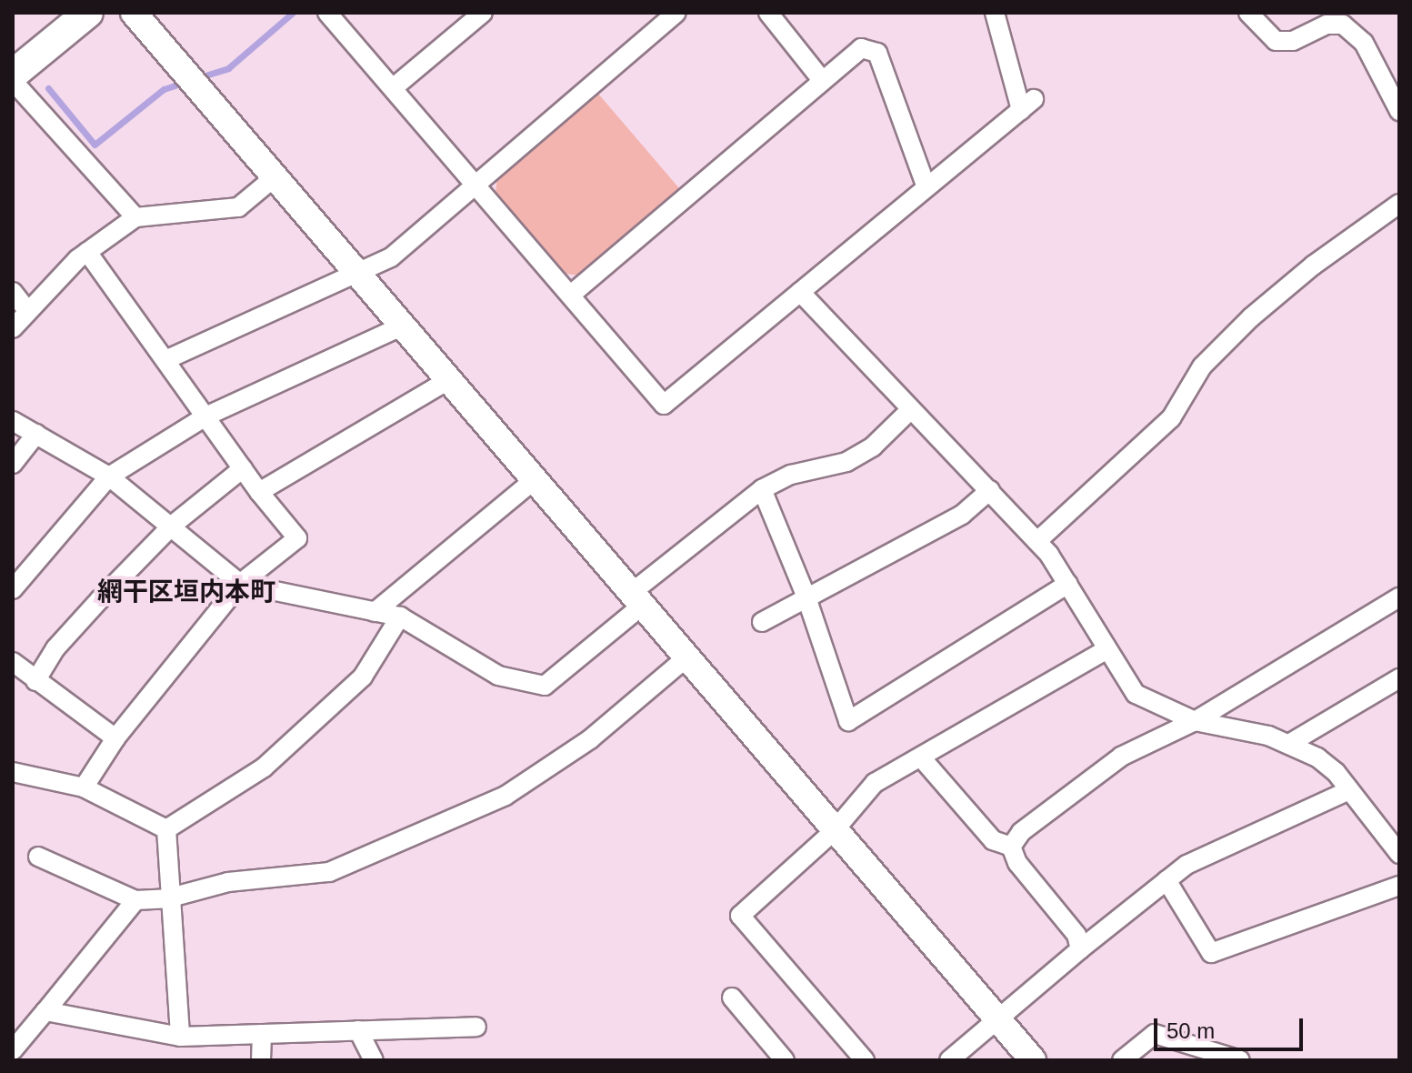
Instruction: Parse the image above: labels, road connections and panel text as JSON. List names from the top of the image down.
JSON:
{
  "districts": ["網干区垣内本町"],
  "scale_bar": "50 m"
}
